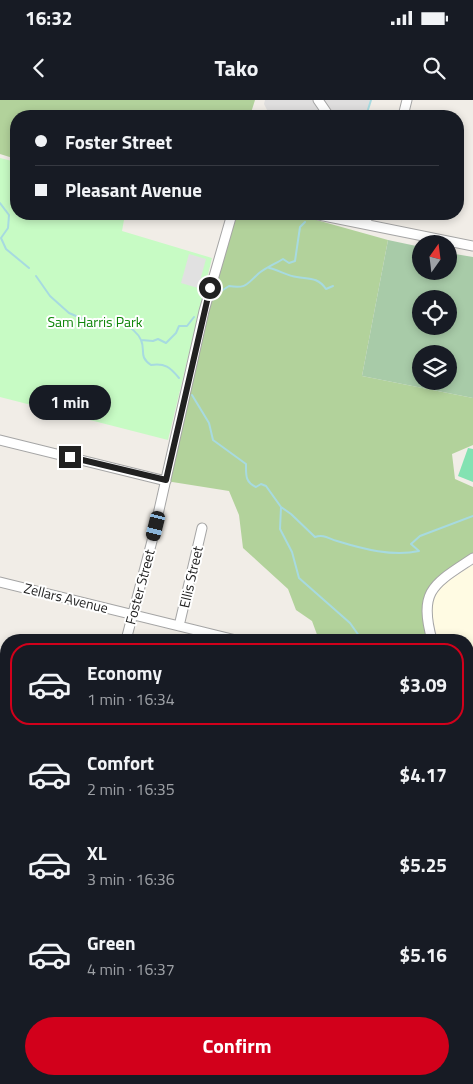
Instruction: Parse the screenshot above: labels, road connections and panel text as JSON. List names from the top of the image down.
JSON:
{
  "streets": {
    "street": ["Ellis Street", "Foster Street", "Zellars Avenue"]
  },
  "crossings": [
    ["Ellis Street", "Zellars Avenue"],
    ["Foster Street", "Zellars Avenue"]
  ],
  "parks": ["Sam Harris Park"],
  "north": "top",
  "page": {
    "status": "16:32",
    "header": "Tako",
    "banner": ["Foster Street", "Pleasant Avenue"],
    "bubble": "1 min",
    "list": [
      {
        "name": "Economy",
        "note": "1 min · 16:34",
        "value": "$3.09"
      },
      {
        "name": "Comfort",
        "note": "2 min · 16:35",
        "value": "$4.17"
      },
      {
        "name": "XL",
        "note": "3 min · 16:36",
        "value": "$5.25"
      },
      {
        "name": "Green",
        "note": "4 min · 16:37",
        "value": "$5.16"
      }
    ],
    "buttons": "Confirm"
  }
}
